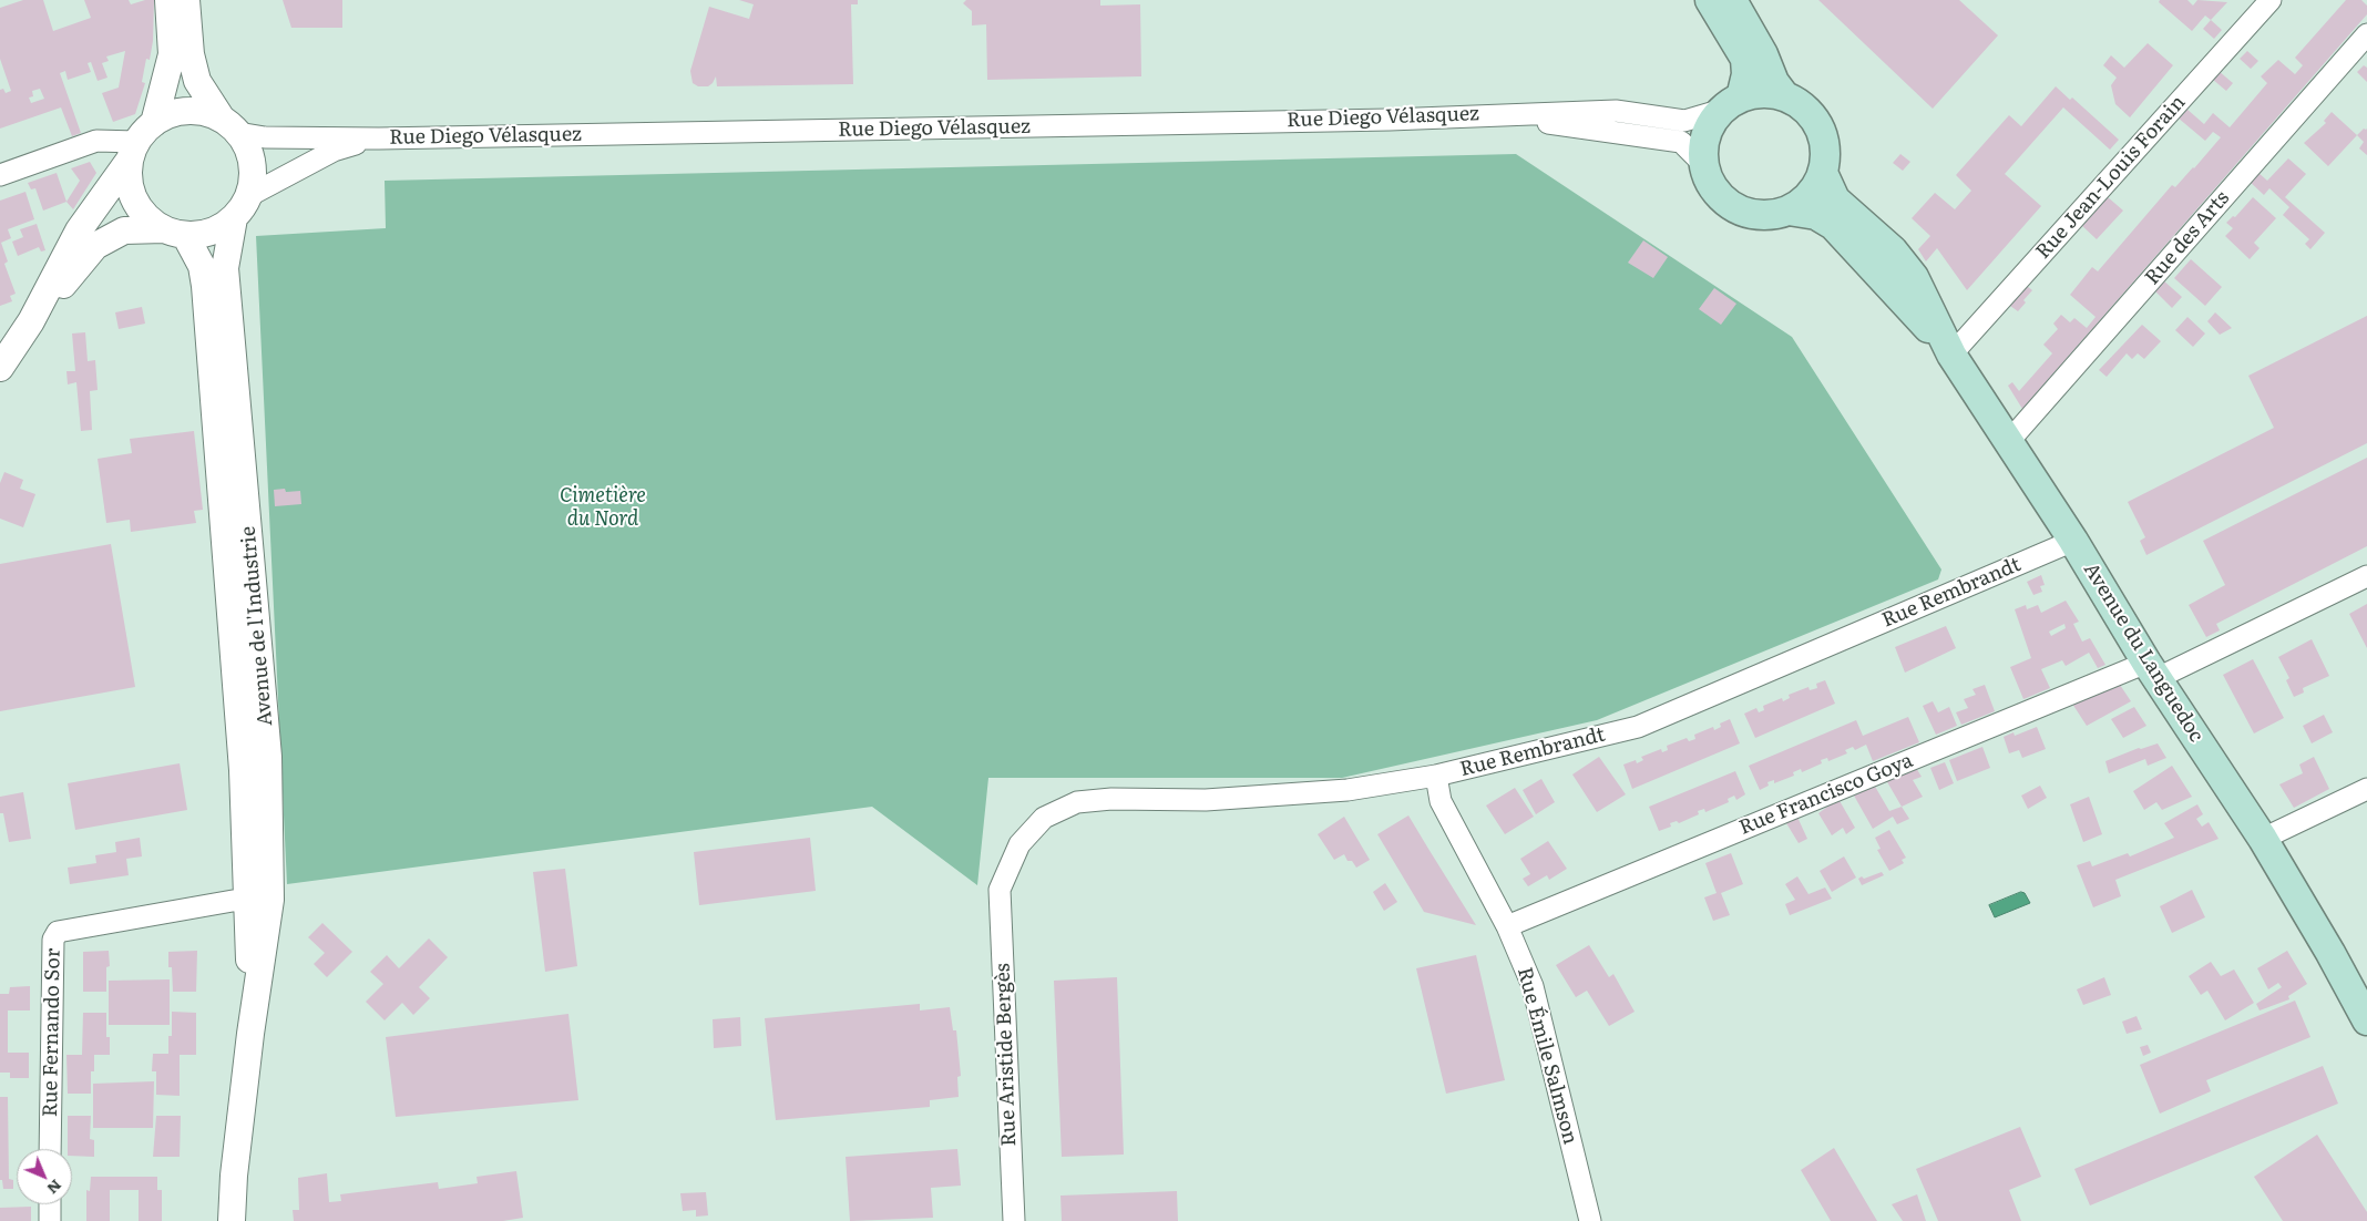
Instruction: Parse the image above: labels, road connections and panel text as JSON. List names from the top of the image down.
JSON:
{
  "streets": {
    "main road": ["Avenue du Languedoc"],
    "street": [
      "Rue Diego Vélasquez",
      "Rue Jean-Louis Forain",
      "Rue des Arts",
      "Rue Rembrandt",
      "Avenue de l'Industrie",
      "Rue Francisco Goya",
      "Rue Fernando Sor",
      "Rue Aristide Bergès",
      "Rue Émile Salmson"
    ]
  },
  "crossings": [
    ["Rue Diego Vélasquez", "Avenue de l'Industrie"],
    ["Rue Diego Vélasquez", "Avenue du Languedoc"],
    ["Rue Jean-Louis Forain", "Avenue du Languedoc"],
    ["Rue des Arts", "Avenue du Languedoc"],
    ["Rue Rembrandt", "Avenue du Languedoc"],
    ["Rue Rembrandt", "Rue Aristide Bergès"],
    ["Rue Rembrandt", "Rue Émile Salmson"],
    ["Avenue de l'Industrie", "Rue Fernando Sor"],
    ["Avenue du Languedoc", "Rue Francisco Goya"],
    ["Rue Francisco Goya", "Rue Émile Salmson"]
  ],
  "parks": ["Cimetière du Nord"],
  "north": "bottom right"
}
